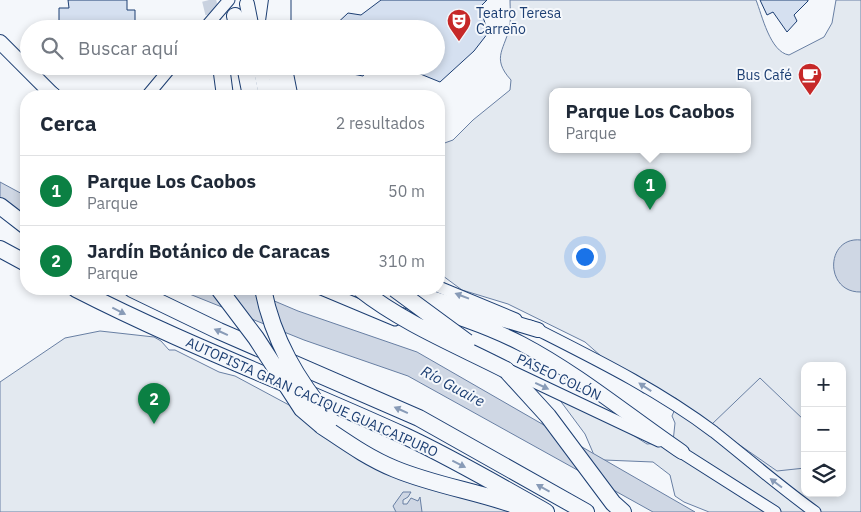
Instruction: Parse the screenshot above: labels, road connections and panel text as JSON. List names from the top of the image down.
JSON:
{
  "streets": {
    "highway": ["AUTOPISTA GRAN CACIQUE GUAICAIPURO"],
    "street": ["PASEO COLÓN"]
  },
  "water": ["Río Guaire"],
  "places": {
    "theatre": ["Teatro Teresa Carreño"],
    "cafe": ["Bus Café"]
  },
  "page": {
    "search": "Buscar aquí",
    "popup": ["Parque Los Caobos", "Parque"],
    "heading": ["Cerca", "2 resultados"],
    "list": [
      {
        "mark": "1",
        "name": "Parque Los Caobos",
        "note": "Parque",
        "value": "50 m"
      },
      {
        "mark": "2",
        "name": "Jardín Botánico de Caracas",
        "note": "Parque",
        "value": "310 m"
      }
    ],
    "pins": ["1", "2"],
    "map_buttons": ["+", "−"]
  }
}
